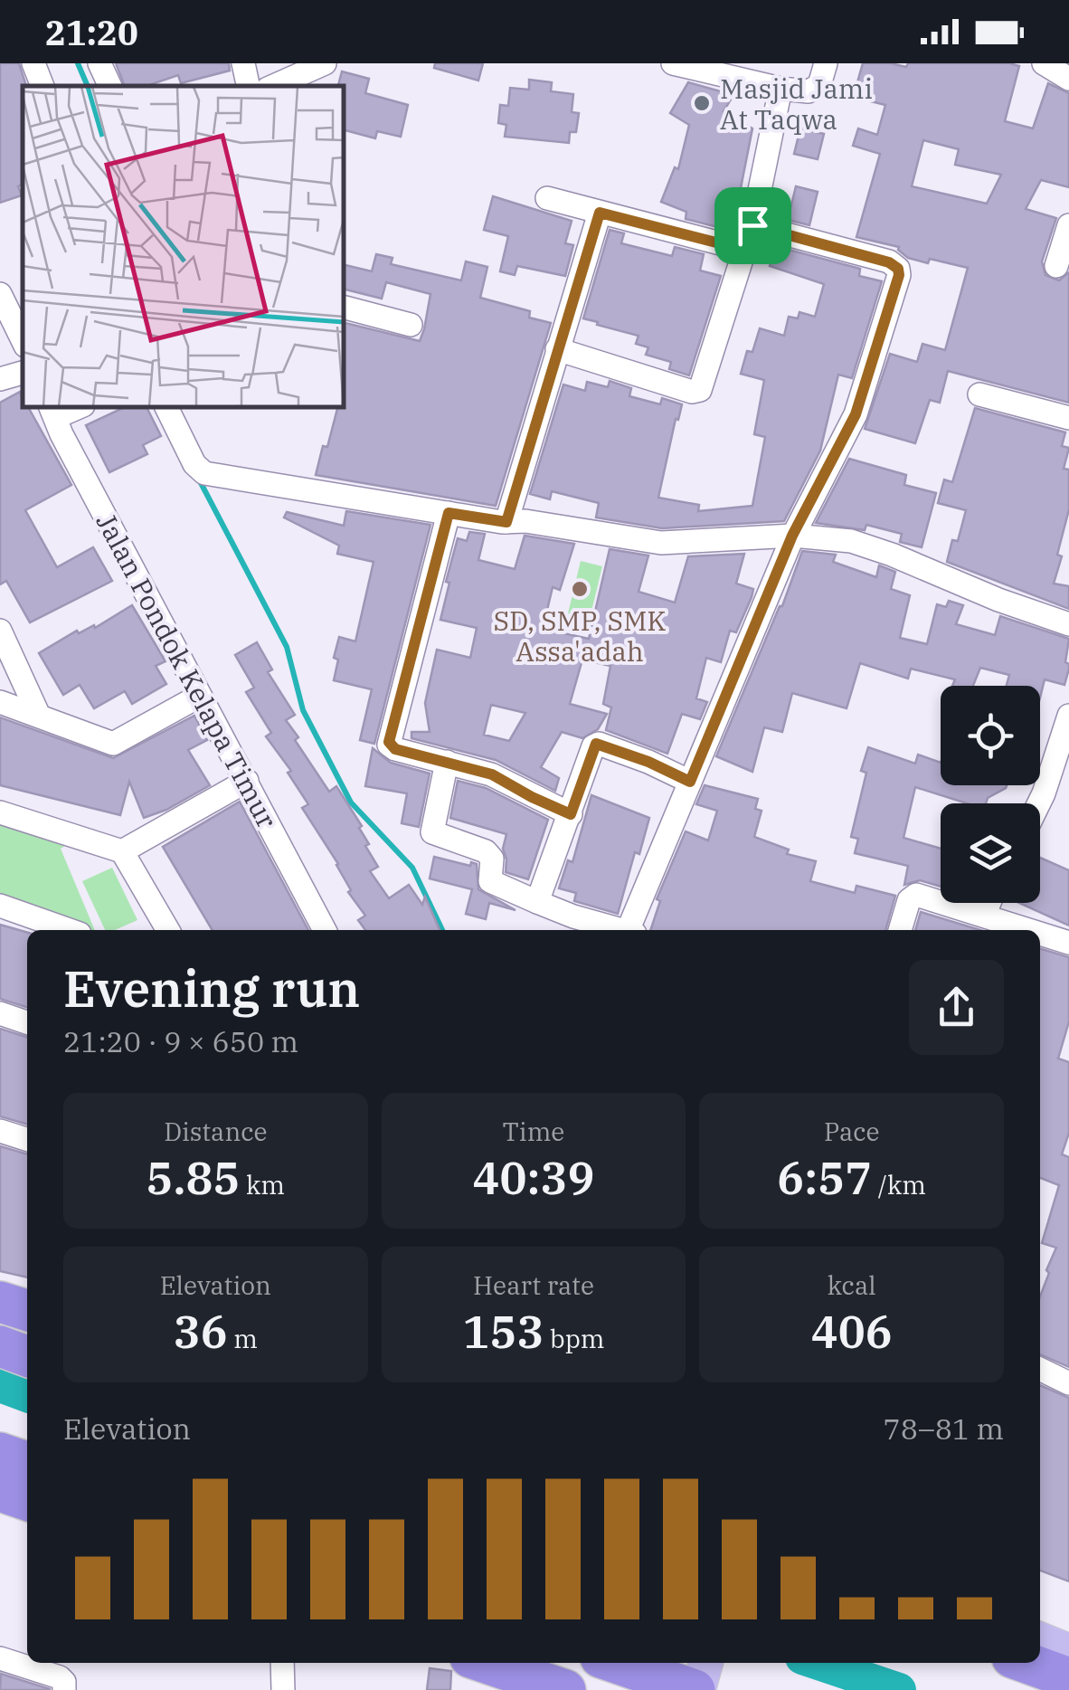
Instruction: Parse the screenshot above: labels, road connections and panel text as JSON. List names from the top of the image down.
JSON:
{
  "streets": {
    "street": ["Jalan Pondok Kelapa Timur"]
  },
  "places": ["Masjid Jami At Taqwa", "SD, SMP, SMK Assa'adah"],
  "page": {
    "status": "21:20",
    "heading": ["Evening run", "21:20 · 9 × 650 m"],
    "stats": [
      ["Distance", "5.85 km"],
      ["Time", "40:39"],
      ["Pace", "6:57 /km"],
      ["Elevation", "36 m"],
      ["Heart rate", "153 bpm"],
      ["kcal", "406"]
    ],
    "chart": ["Elevation", "78–81 m"]
  }
}
